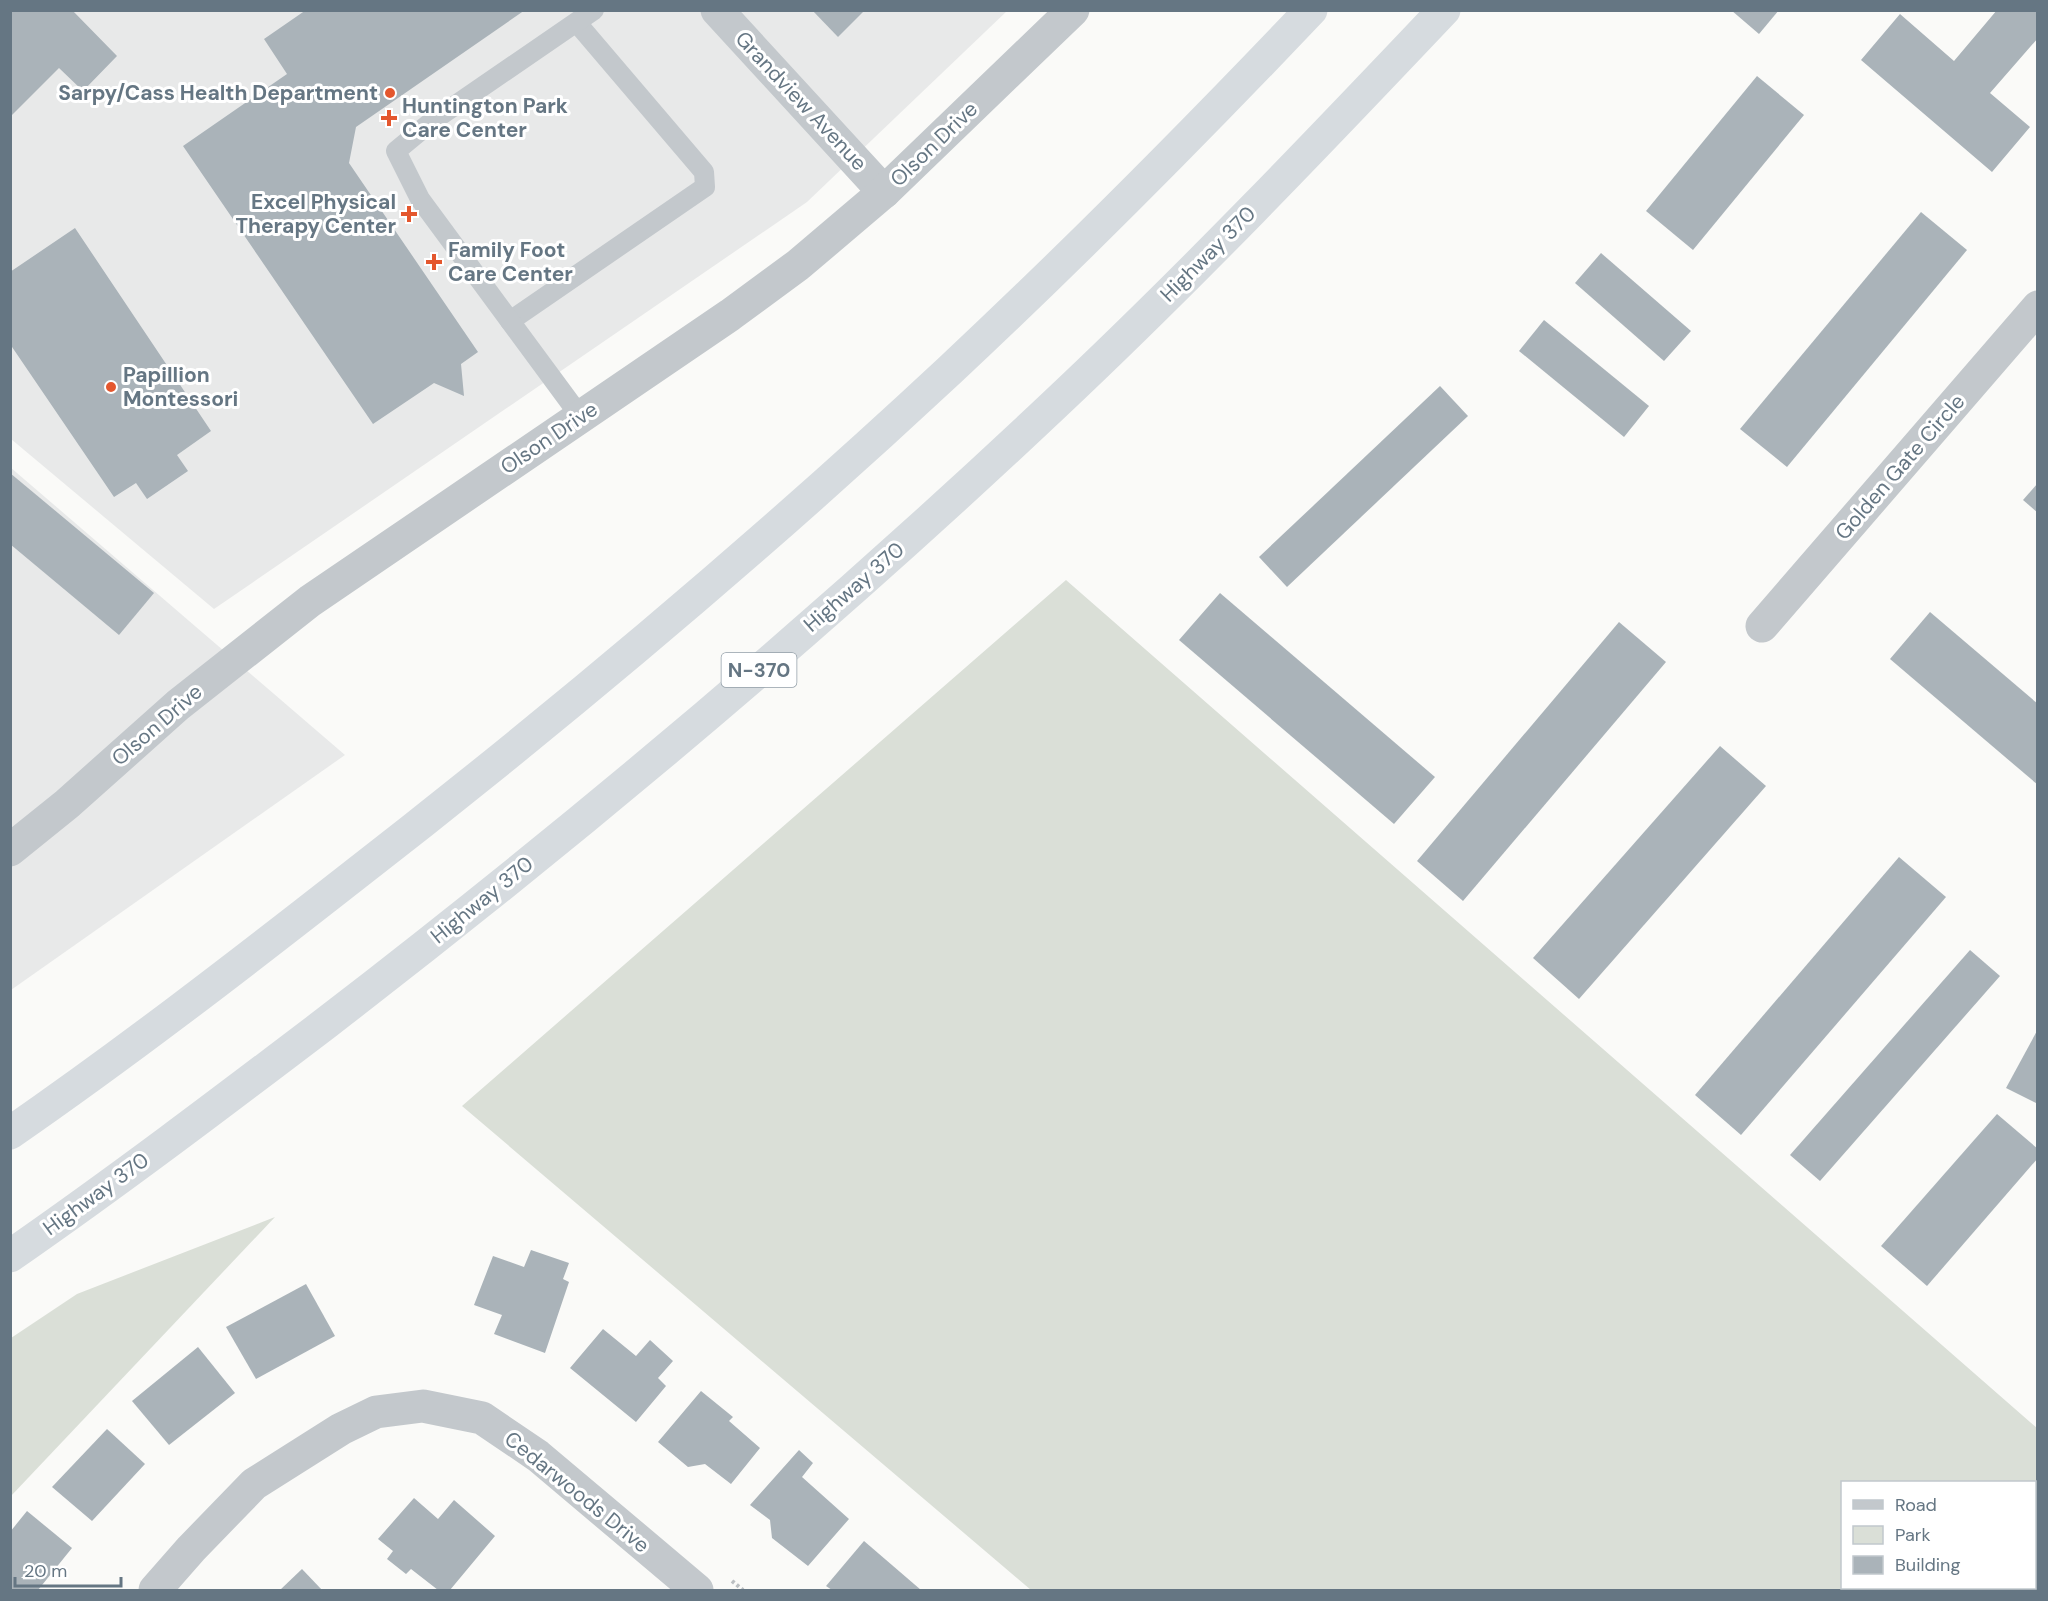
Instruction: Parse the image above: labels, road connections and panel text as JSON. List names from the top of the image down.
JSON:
{
  "streets": {
    "highway": ["Highway 370", "N-370"],
    "street": [
      "Grandview Avenue",
      "Olson Drive",
      "Golden Gate Circle",
      "Cedarwoods Drive"
    ]
  },
  "crossings": [
    ["Grandview Avenue", "Olson Drive"]
  ],
  "places": {
    "other": ["Sarpy/Cass Health Department", "Papillion Montessori"],
    "health": ["Huntington Park Care Center", "Excel Physical Therapy Center", "Family Foot Care Center"]
  },
  "legend": ["Road", "Park", "Building"],
  "scale_bar": "20 m"
}
